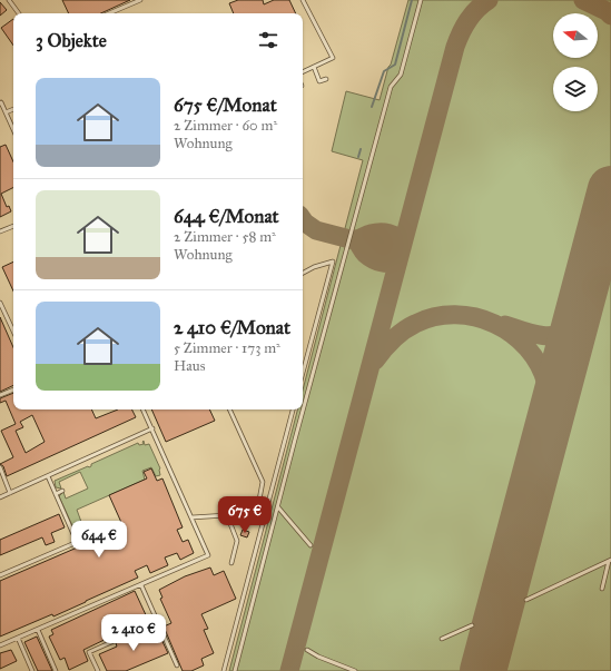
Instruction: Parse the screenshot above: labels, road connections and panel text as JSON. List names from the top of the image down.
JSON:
{
  "north": "left",
  "page": {
    "heading": "3 Objekte",
    "list": [
      {
        "name": "675 €/Monat",
        "note": "2 Zimmer · 60 m² · Wohnung"
      },
      {
        "name": "644 €/Monat",
        "note": "2 Zimmer · 58 m² · Wohnung"
      },
      {
        "name": "2 410 €/Monat",
        "note": "5 Zimmer · 173 m² · Haus"
      }
    ],
    "price": ["675 €", "644 €", "2 410 €"]
  }
}
